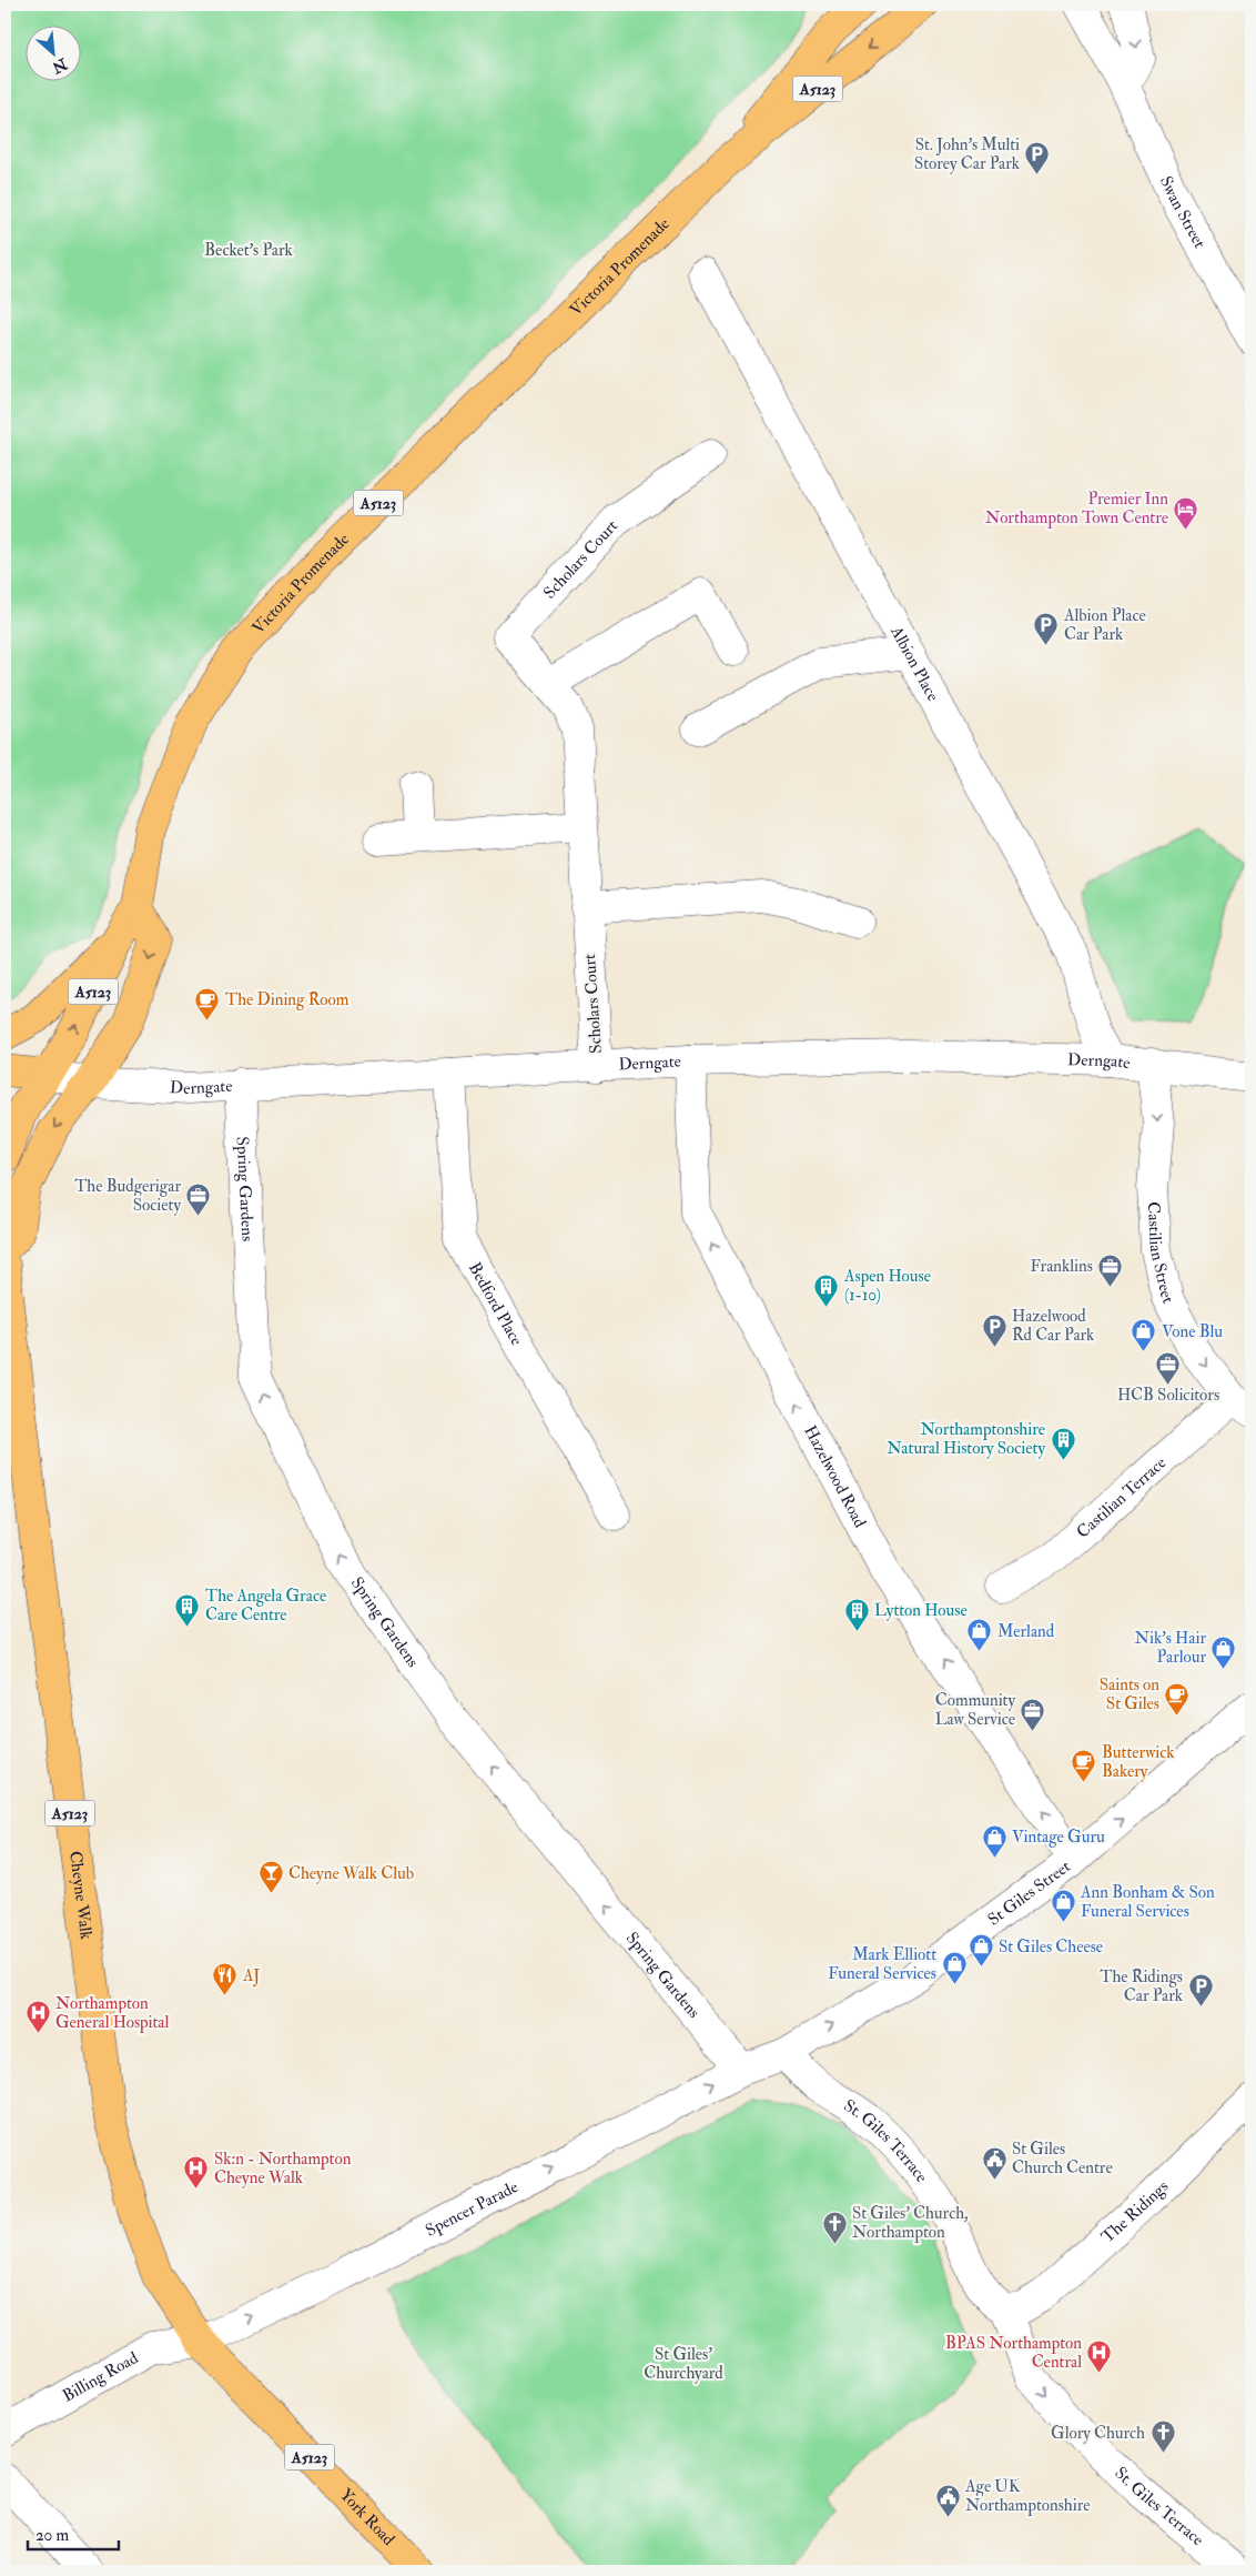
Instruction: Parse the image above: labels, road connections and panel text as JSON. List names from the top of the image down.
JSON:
{
  "streets": {
    "main road": [
      "A5123",
      "Victoria Promenade",
      "Cheyne Walk",
      "York Road"
    ],
    "street": [
      "Swan Street",
      "Scholars Court",
      "Albion Place",
      "Derngate",
      "Spring Gardens",
      "Castilian Street",
      "Bedford Place",
      "Hazelwood Road",
      "Castilian Terrace",
      "St Giles Street",
      "St. Giles Terrace",
      "Spencer Parade",
      "The Ridings",
      "Billing Road"
    ]
  },
  "crossings": [
    ["A5123", "Victoria Promenade"],
    ["A5123", "Derngate"],
    ["Victoria Promenade", "Derngate"],
    ["Scholars Court", "Derngate"],
    ["Albion Place", "Derngate"],
    ["Derngate", "Spring Gardens"],
    ["Derngate", "Castilian Street"],
    ["Derngate", "Bedford Place"],
    ["Derngate", "Hazelwood Road"],
    ["Spring Gardens", "St Giles Street"],
    ["Spring Gardens", "Spencer Parade"],
    ["Castilian Street", "Castilian Terrace"],
    ["Hazelwood Road", "St Giles Street"],
    ["St Giles Street", "St. Giles Terrace"],
    ["St Giles Street", "Spencer Parade"],
    ["Cheyne Walk", "Spencer Parade"],
    ["Cheyne Walk", "Billing Road"],
    ["Cheyne Walk", "York Road"],
    ["St. Giles Terrace", "The Ridings"],
    ["Spencer Parade", "Billing Road"],
    ["Spencer Parade", "York Road"],
    ["Billing Road", "York Road"]
  ],
  "one_way": [
    "Spring Gardens",
    "Castilian Street",
    "Hazelwood Road",
    "St Giles Street",
    "St. Giles Terrace",
    "Spencer Parade"
  ],
  "parks": ["Becket's Park", "St Giles' Churchyard"],
  "places": {
    "parking": [
      "St. John's Multi Storey Car Park",
      "Albion Place Car Park",
      "Hazelwood Rd Car Park",
      "The Ridings Car Park"
    ],
    "hotel": ["Premier Inn Northampton Town Centre"],
    "cafe": ["The Dining Room", "Saints on St Giles", "Butterwick Bakery"],
    "office": [
      "The Budgerigar Society",
      "Franklins",
      "HCB Solicitors",
      "Community Law Service"
    ],
    "building": [
      "Aspen House (1-10)",
      "Northamptonshire Natural History Society",
      "The Angela Grace Care Centre",
      "Lytton House"
    ],
    "shop": [
      "Vone Blu",
      "Merland",
      "Nik’s Hair Parlour",
      "Vintage Guru",
      "Ann Bonham & Son Funeral Services",
      "St Giles Cheese",
      "Mark Elliott Funeral Services"
    ],
    "bar": ["Cheyne Walk Club"],
    "restaurant": ["AJ"],
    "hospital": ["Northampton General Hospital", "Sk:n - Northampton Cheyne Walk", "BPAS Northampton Central"],
    "public building": ["St Giles Church Centre", "Age UK Northamptonshire"],
    "church": ["St Giles' Church, Northampton", "Glory Church"]
  },
  "scale_bar": "20 m",
  "north": "bottom right"
}
